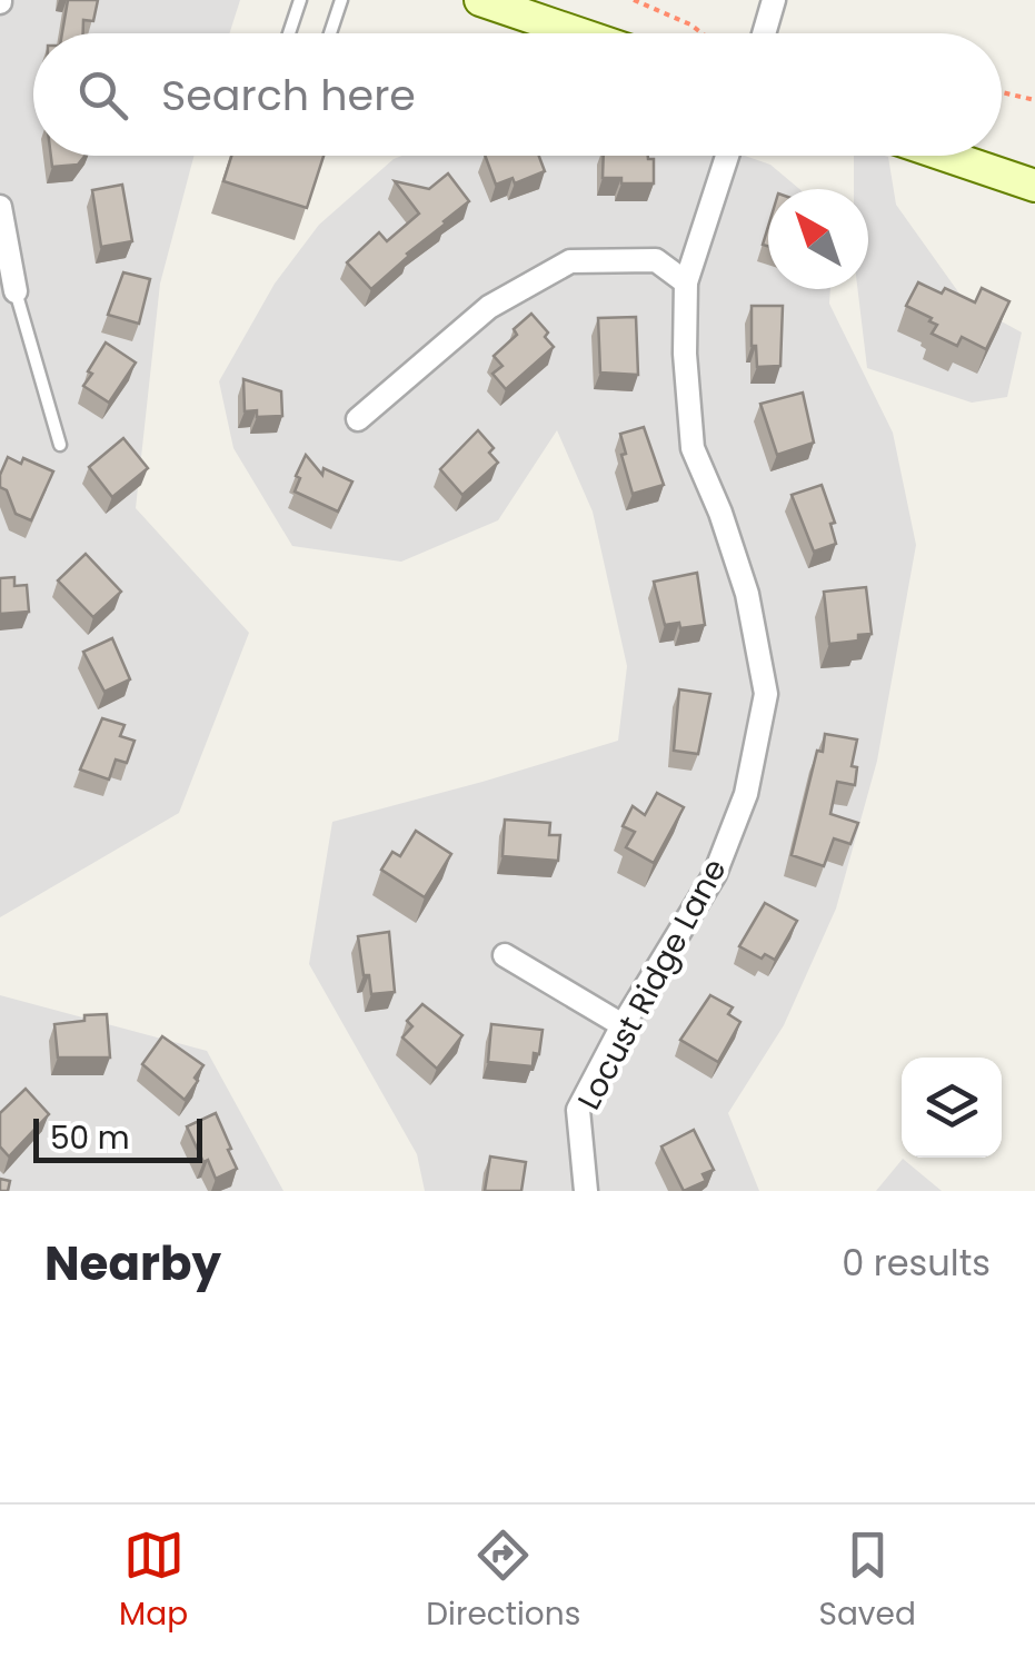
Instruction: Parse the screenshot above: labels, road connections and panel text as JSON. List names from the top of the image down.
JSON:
{
  "streets": {
    "street": ["Locust Ridge Lane"]
  },
  "scale_bar": "50 m",
  "north": "top left",
  "page": {
    "search": "Search here",
    "scale": "50 m",
    "heading": ["Nearby", "0 results"],
    "nav": ["Map", "Directions", "Saved"]
  }
}
